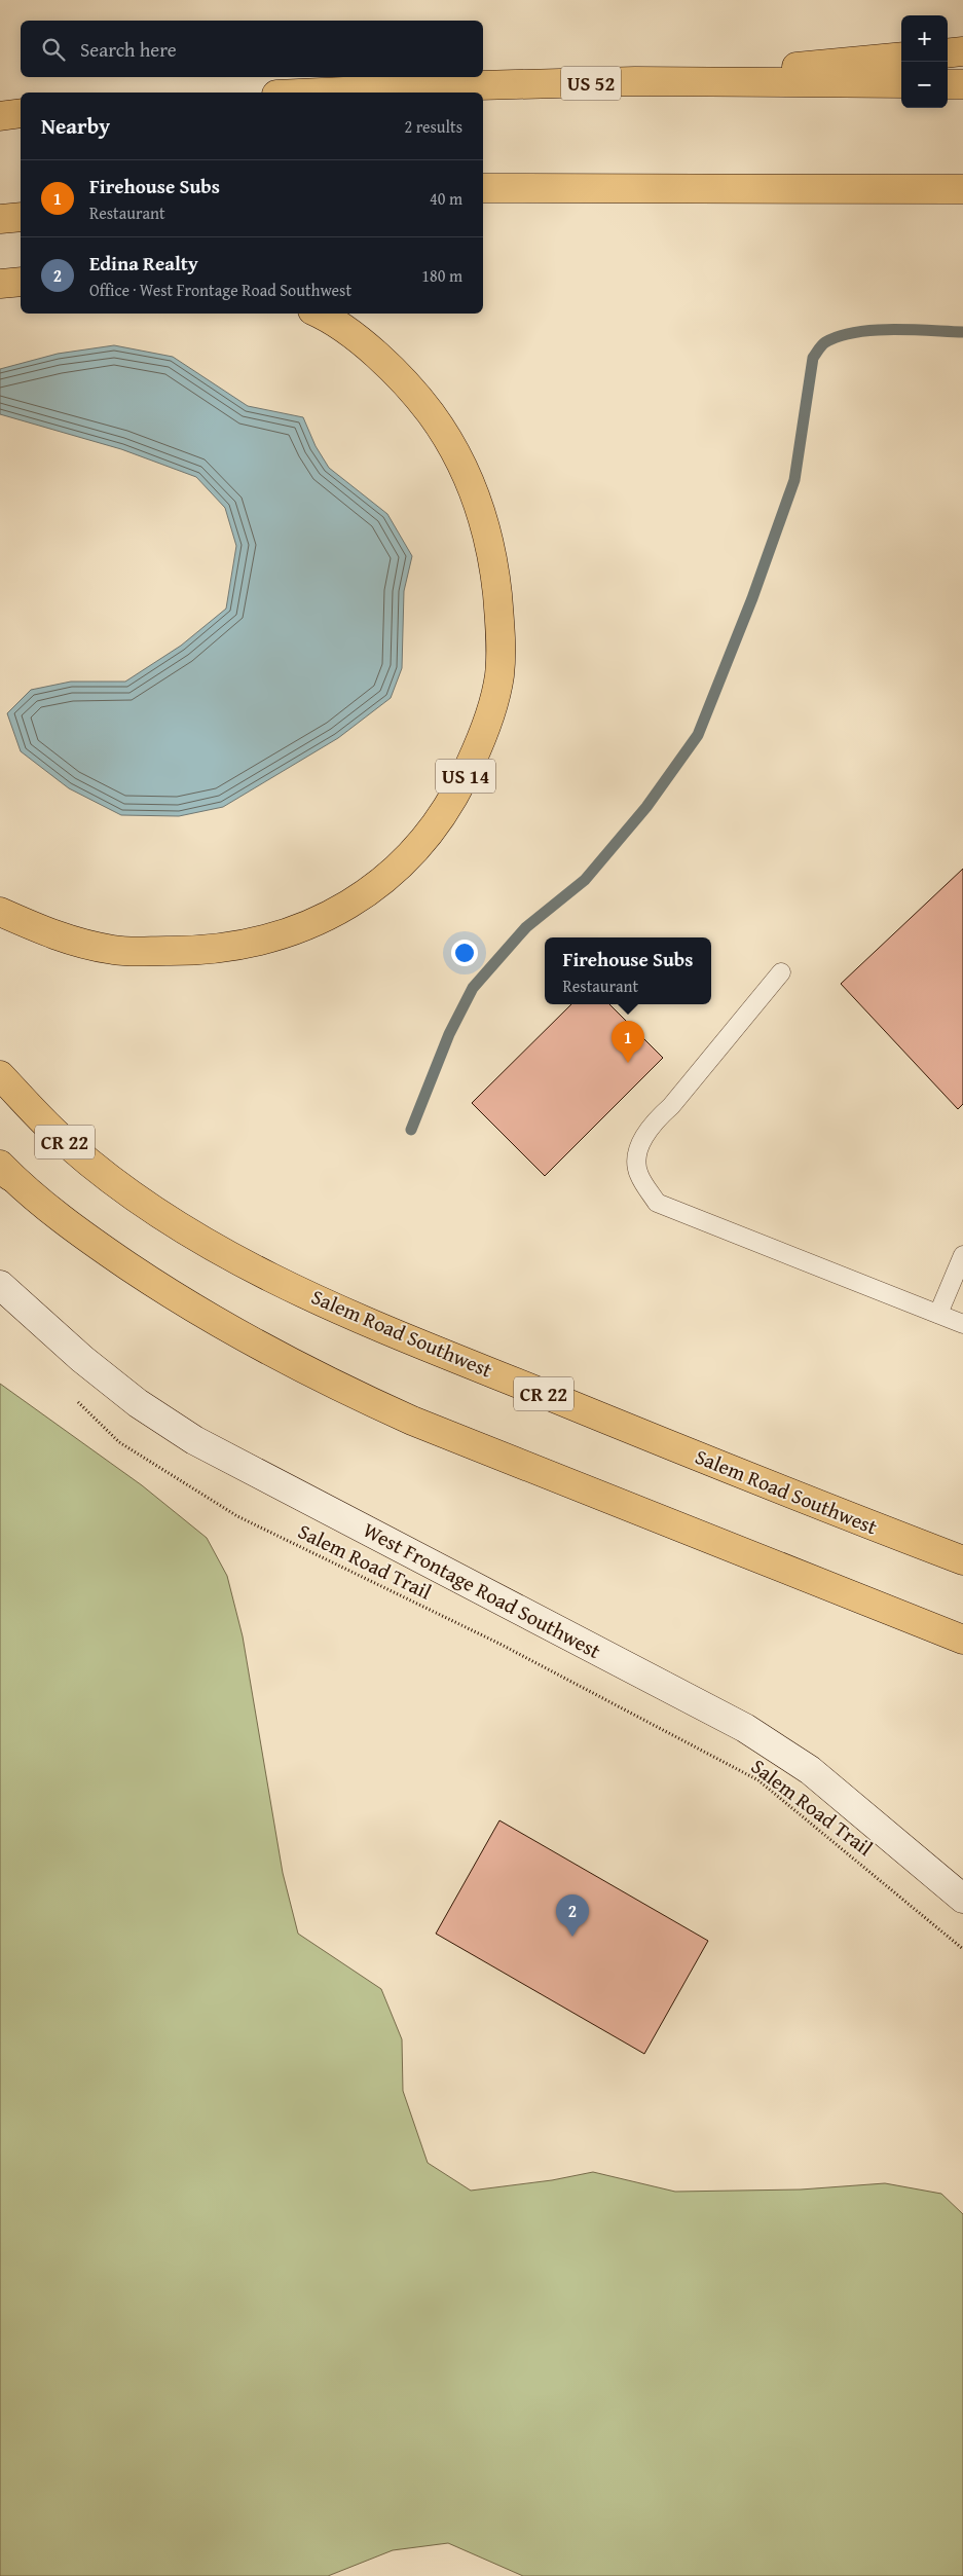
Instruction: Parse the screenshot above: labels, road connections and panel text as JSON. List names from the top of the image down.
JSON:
{
  "streets": {
    "main road": [
      "US 52",
      "US 14",
      "CR 22",
      "Salem Road Southwest"
    ],
    "street": ["West Frontage Road Southwest"],
    "path": ["Salem Road Trail"]
  },
  "page": {
    "map_buttons": ["+", "−"],
    "search": "Search here",
    "heading": ["Nearby", "2 results"],
    "list": [
      {
        "mark": "1",
        "name": "Firehouse Subs",
        "note": "Restaurant",
        "value": "40 m"
      },
      {
        "mark": "2",
        "name": "Edina Realty",
        "note": "Office · West Frontage Road Southwest",
        "value": "180 m"
      }
    ],
    "popup": ["Firehouse Subs", "Restaurant"],
    "pins": ["1", "2"]
  }
}
